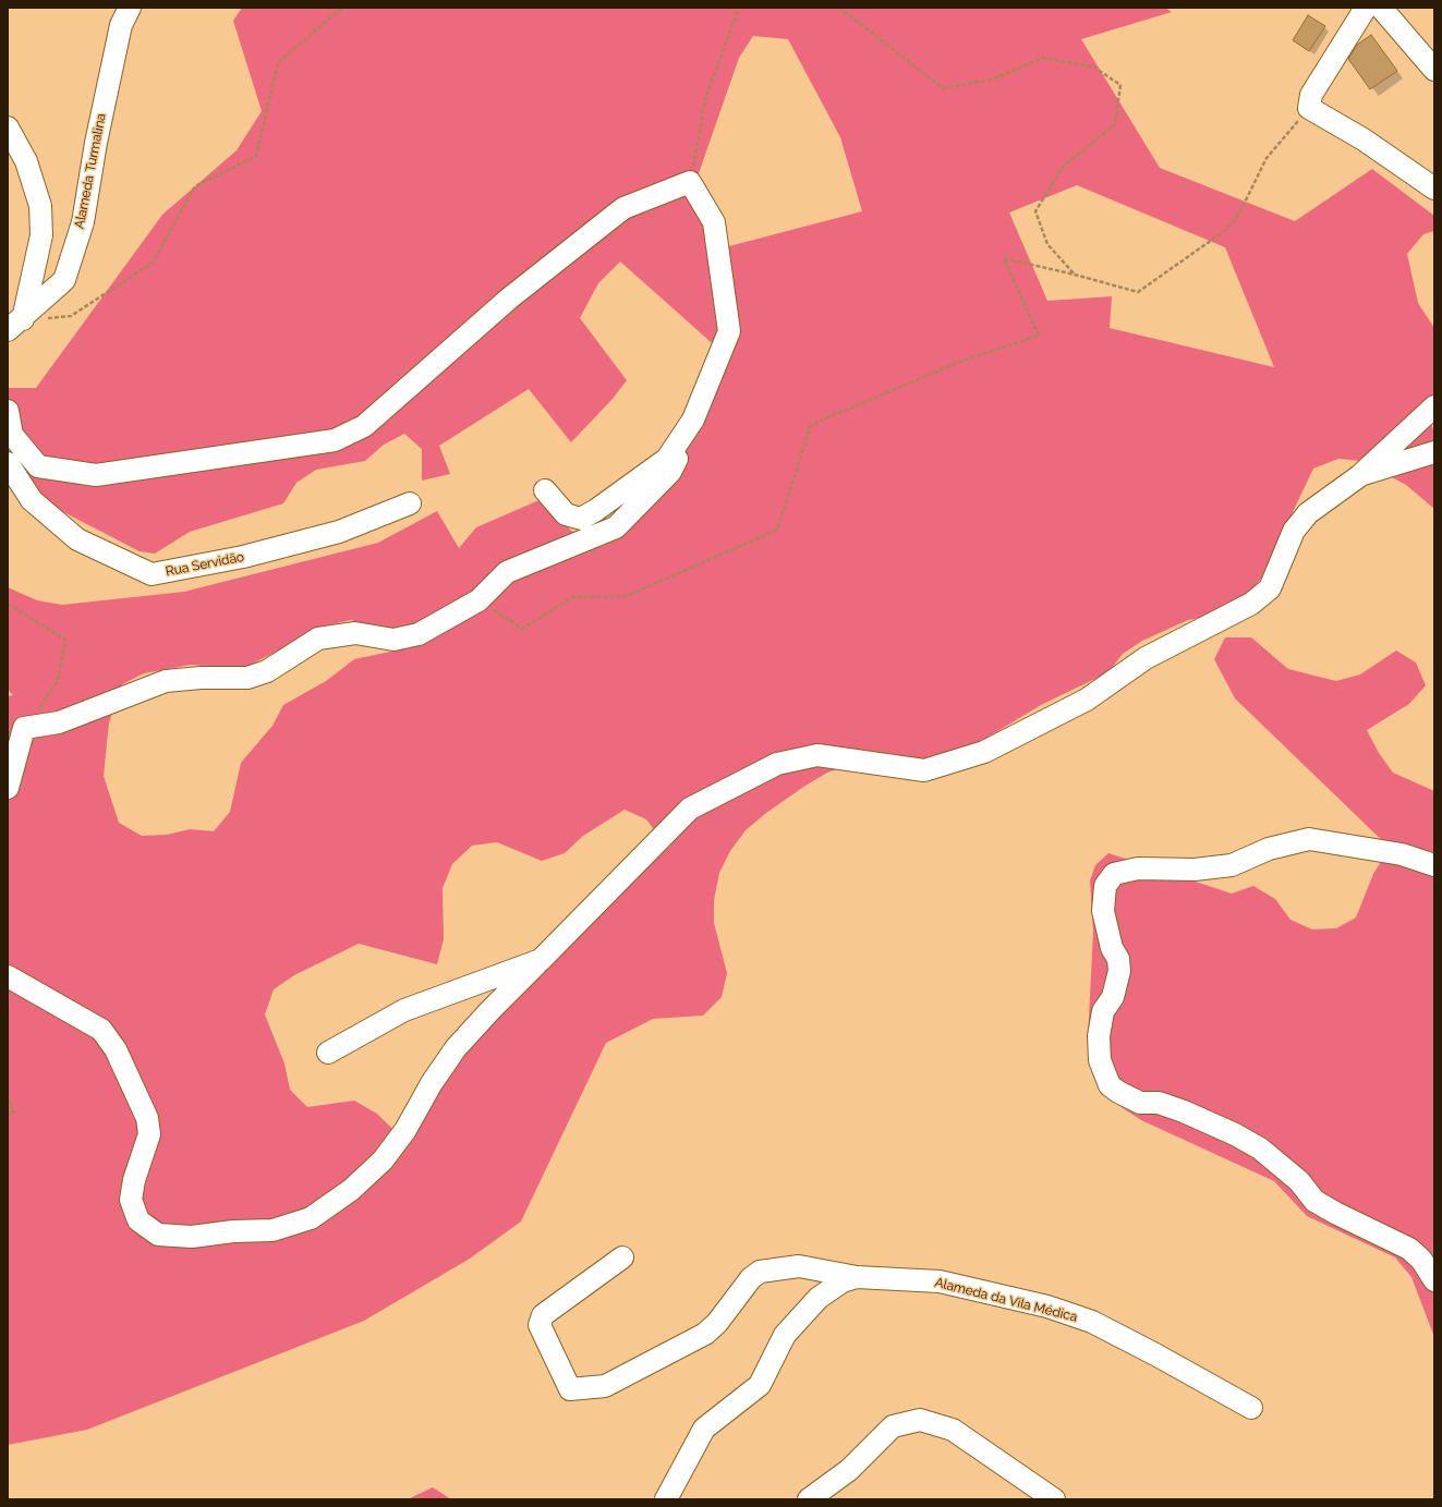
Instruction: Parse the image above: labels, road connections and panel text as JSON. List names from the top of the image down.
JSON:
{
  "streets": {
    "street": ["Alameda Turmalina", "Rua Servidão", "Alameda da Vila Médica"]
  }
}
